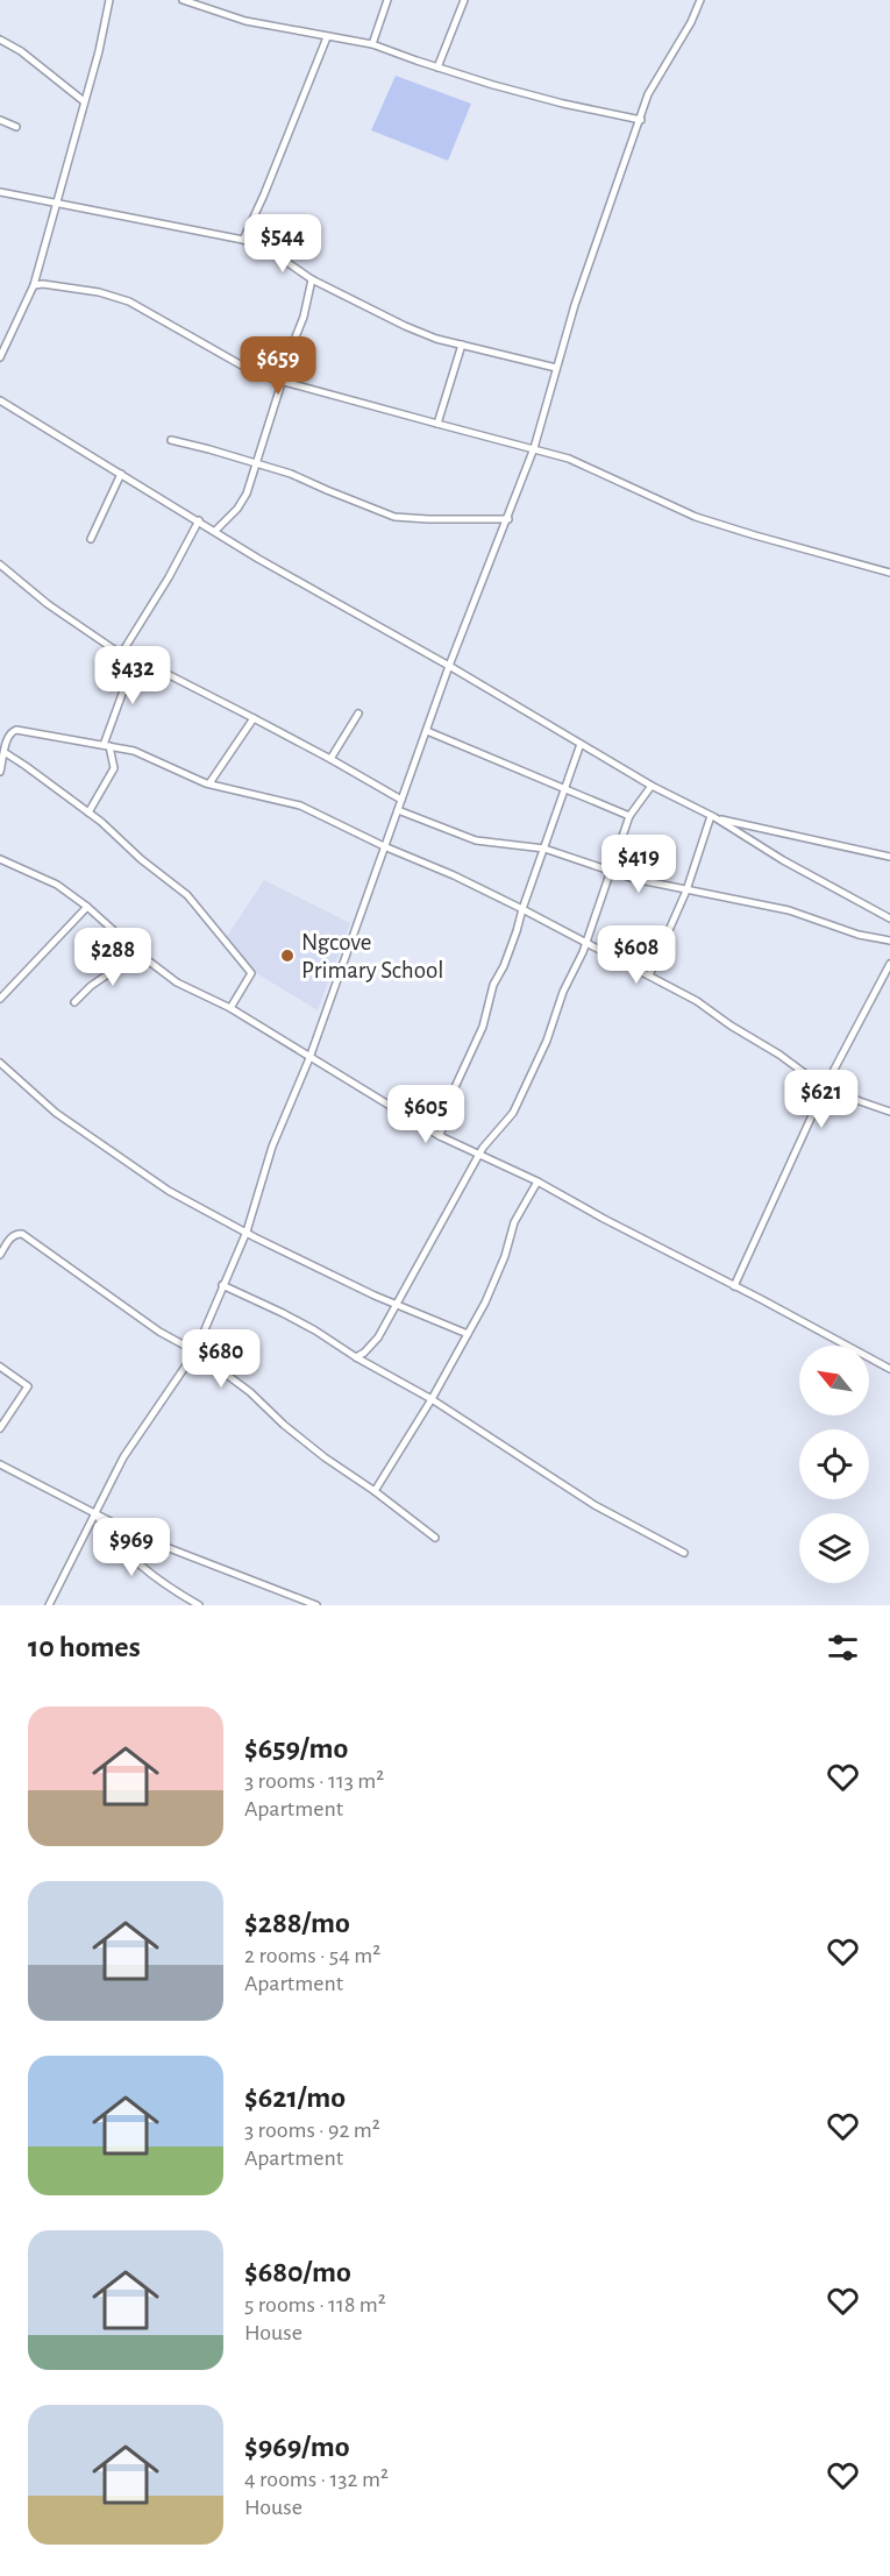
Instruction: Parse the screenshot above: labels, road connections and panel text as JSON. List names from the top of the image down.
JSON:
{
  "places": ["Ngcove Primary School"],
  "north": "top left",
  "page": {
    "price": [
      "$544",
      "$659",
      "$432",
      "$419",
      "$608",
      "$288",
      "$621",
      "$605",
      "$680",
      "$969"
    ],
    "heading": "10 homes",
    "list": [
      {
        "name": "$659/mo",
        "note": "3 rooms · 113 m² · Apartment"
      },
      {
        "name": "$288/mo",
        "note": "2 rooms · 54 m² · Apartment"
      },
      {
        "name": "$621/mo",
        "note": "3 rooms · 92 m² · Apartment"
      },
      {
        "name": "$680/mo",
        "note": "5 rooms · 118 m² · House"
      },
      {
        "name": "$969/mo",
        "note": "4 rooms · 132 m² · House"
      }
    ]
  }
}
